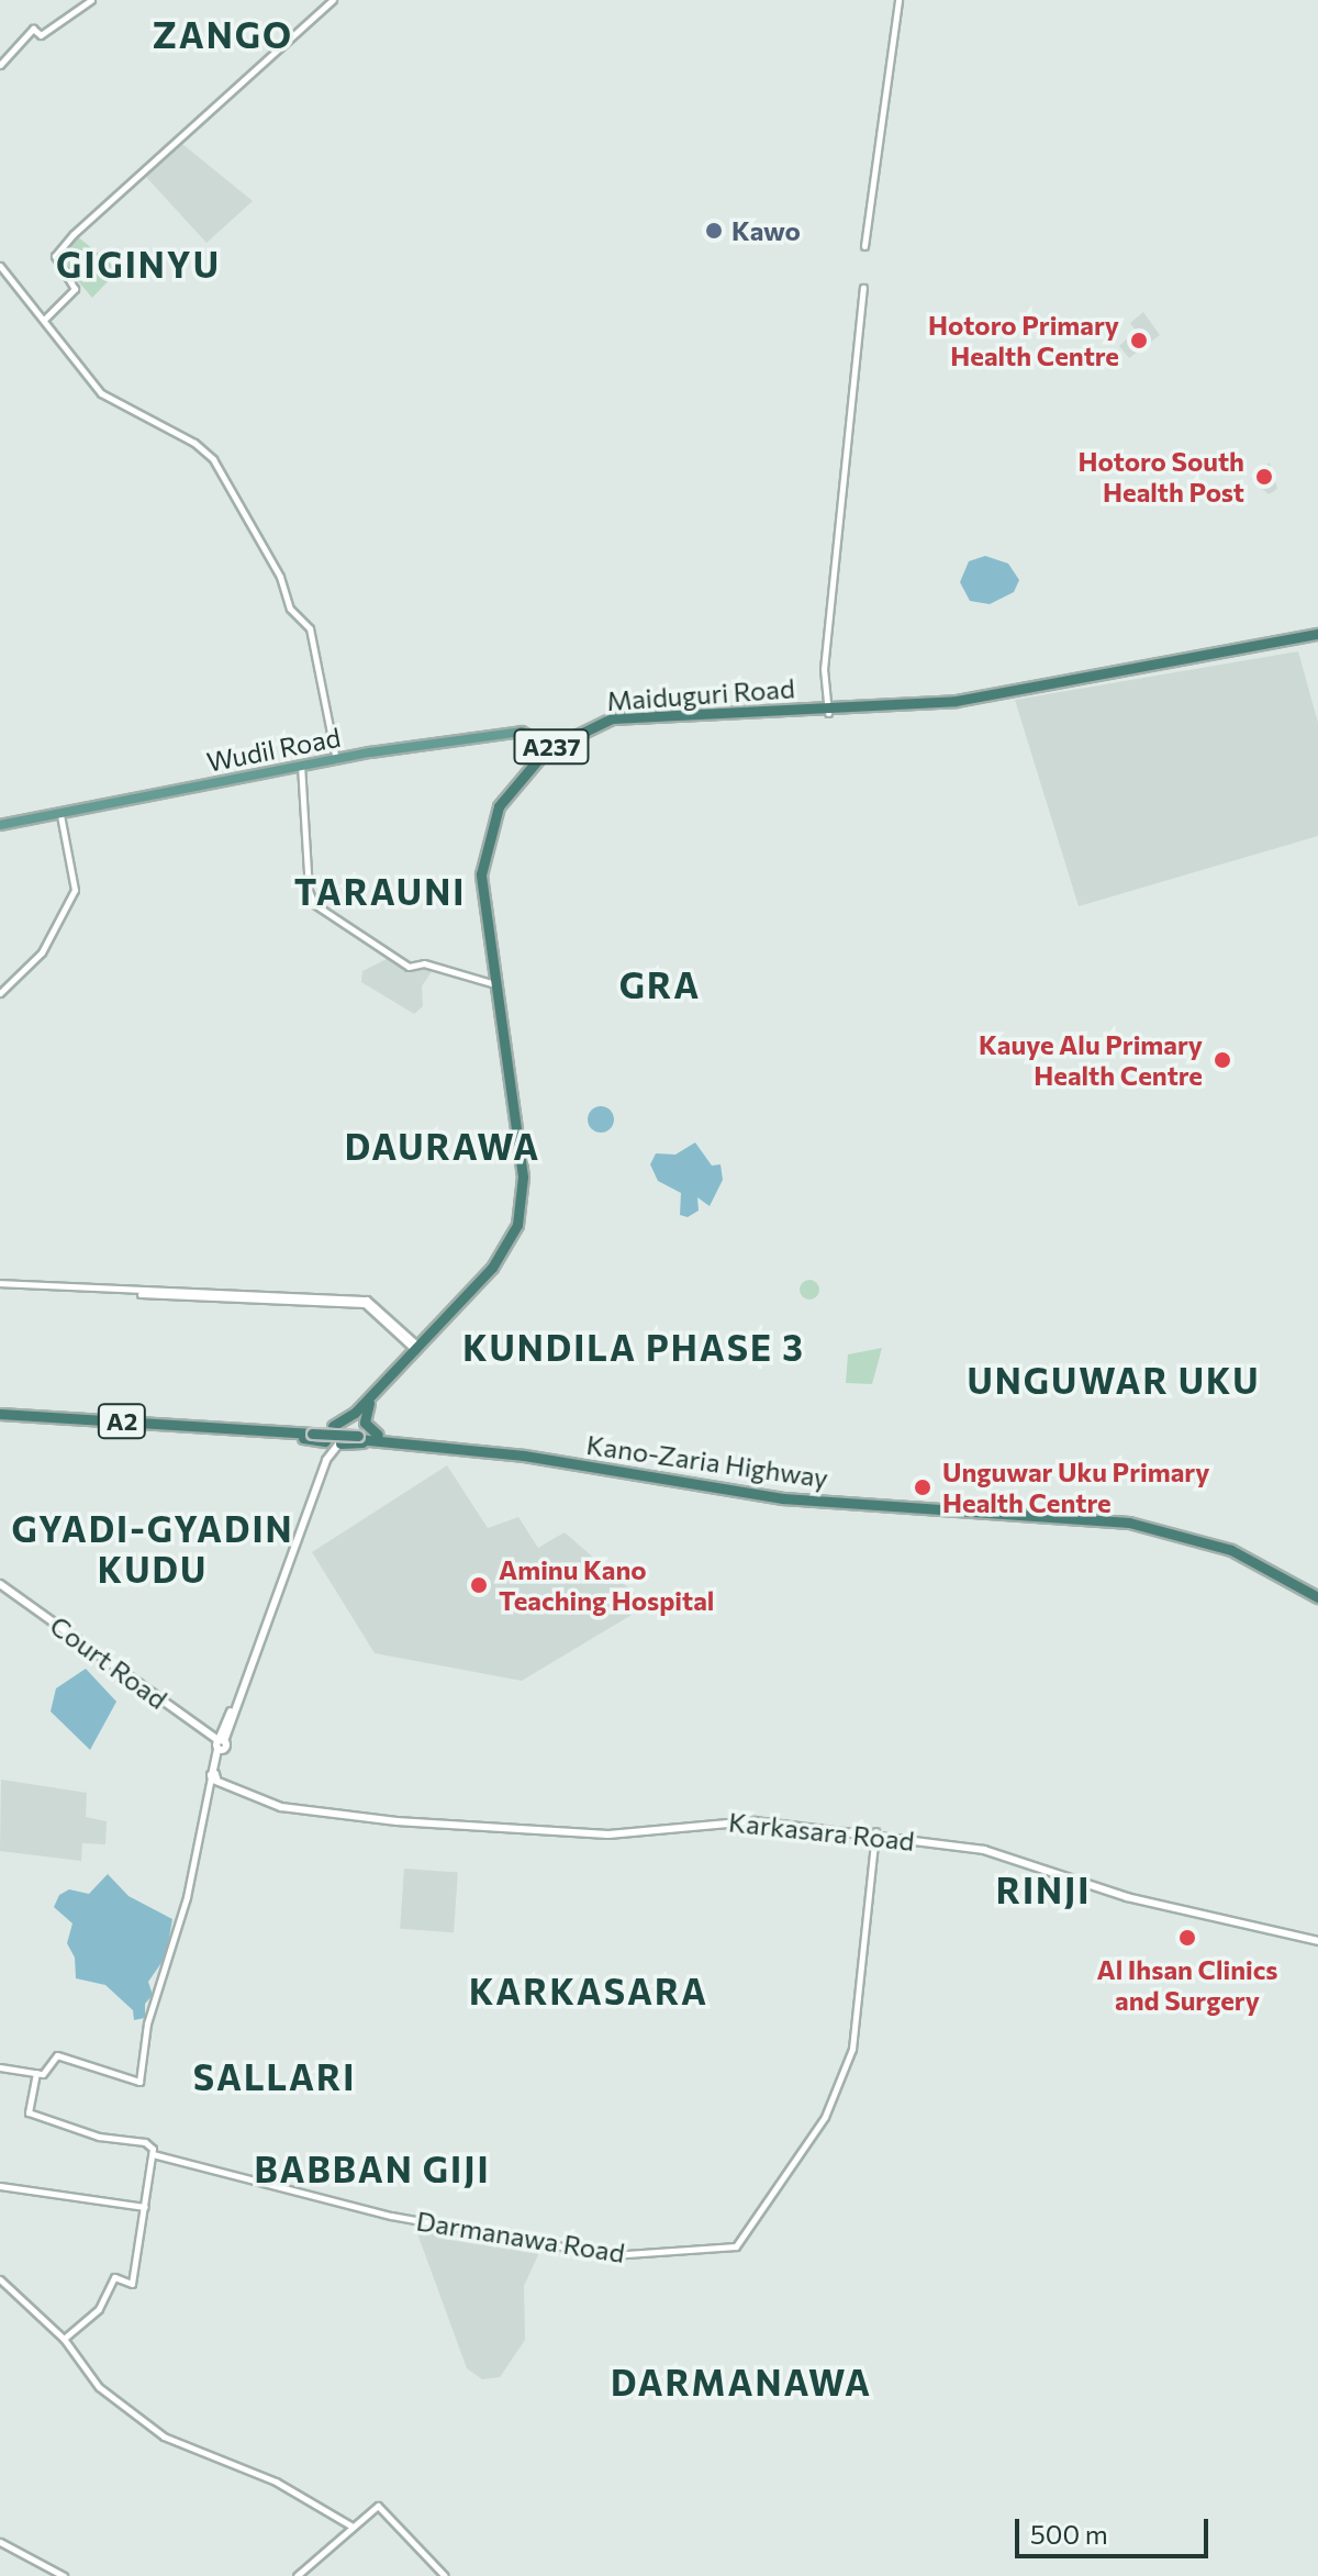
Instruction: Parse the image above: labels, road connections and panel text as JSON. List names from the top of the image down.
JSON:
{
  "streets": {
    "highway": [
      "Maiduguri Road",
      "A237",
      "A2",
      "Kano-Zaria Highway"
    ],
    "main road": ["Wudil Road", "Court Road", "Karkasara Road"],
    "street": ["Darmanawa Road"]
  },
  "crossings": [
    ["Maiduguri Road", "A2"],
    ["Maiduguri Road", "Kano-Zaria Highway"],
    ["A2", "Kano-Zaria Highway"],
    ["Karkasara Road", "Darmanawa Road"]
  ],
  "districts": [
    "ZANGO",
    "GIGINYU",
    "TARAUNI",
    "GRA",
    "DAURAWA",
    "KUNDILA PHASE 3",
    "UNGUWAR UKU",
    "GYADI-GYADIN KUDU",
    "RINJI",
    "KARKASARA",
    "SALLARI",
    "BABBAN GIJI",
    "DARMANAWA"
  ],
  "places": [
    "Kawo",
    "Hotoro Primary Health Centre",
    "Hotoro South Health Post",
    "Kauye Alu Primary Health Centre",
    "Unguwar Uku Primary Health Centre",
    "Aminu Kano Teaching Hospital",
    "Al Ihsan Clinics and Surgery"
  ],
  "scale_bar": "500 m"
}
